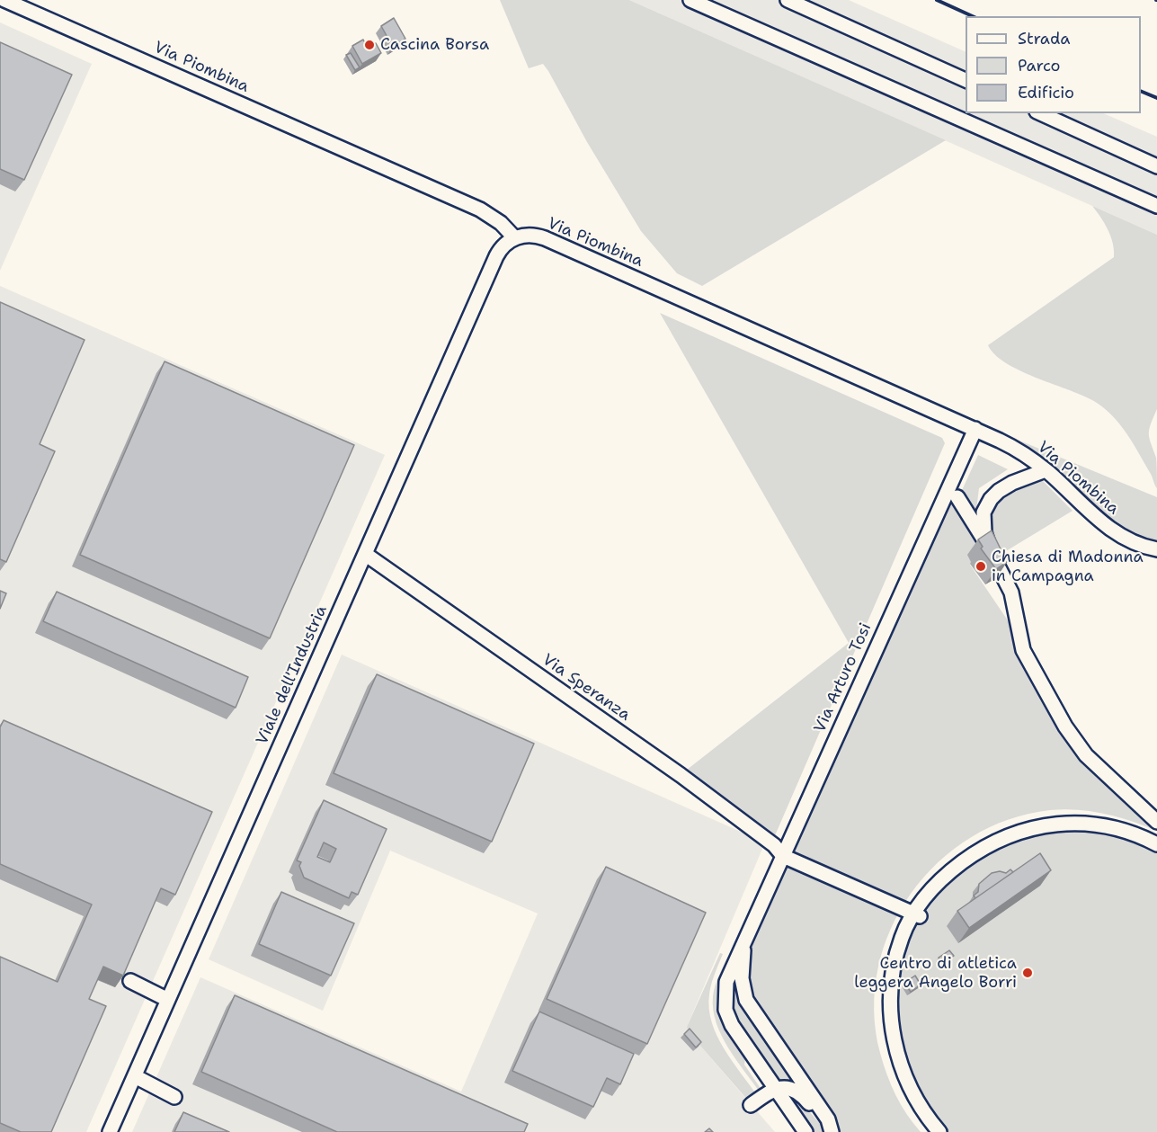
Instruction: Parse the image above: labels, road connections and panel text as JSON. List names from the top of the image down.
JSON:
{
  "streets": {
    "street": [
      "Via Piombina",
      "Viale dell'Industria",
      "Via Arturo Tosi",
      "Via Speranza"
    ]
  },
  "crossings": [
    ["Via Piombina", "Viale dell'Industria"],
    ["Via Piombina", "Via Arturo Tosi"],
    ["Viale dell'Industria", "Via Speranza"],
    ["Via Arturo Tosi", "Via Speranza"]
  ],
  "places": ["Cascina Borsa", "Chiesa di Madonna in Campagna", "Centro di atletica leggera Angelo Borri"],
  "legend": ["Strada", "Parco", "Edificio"]
}
